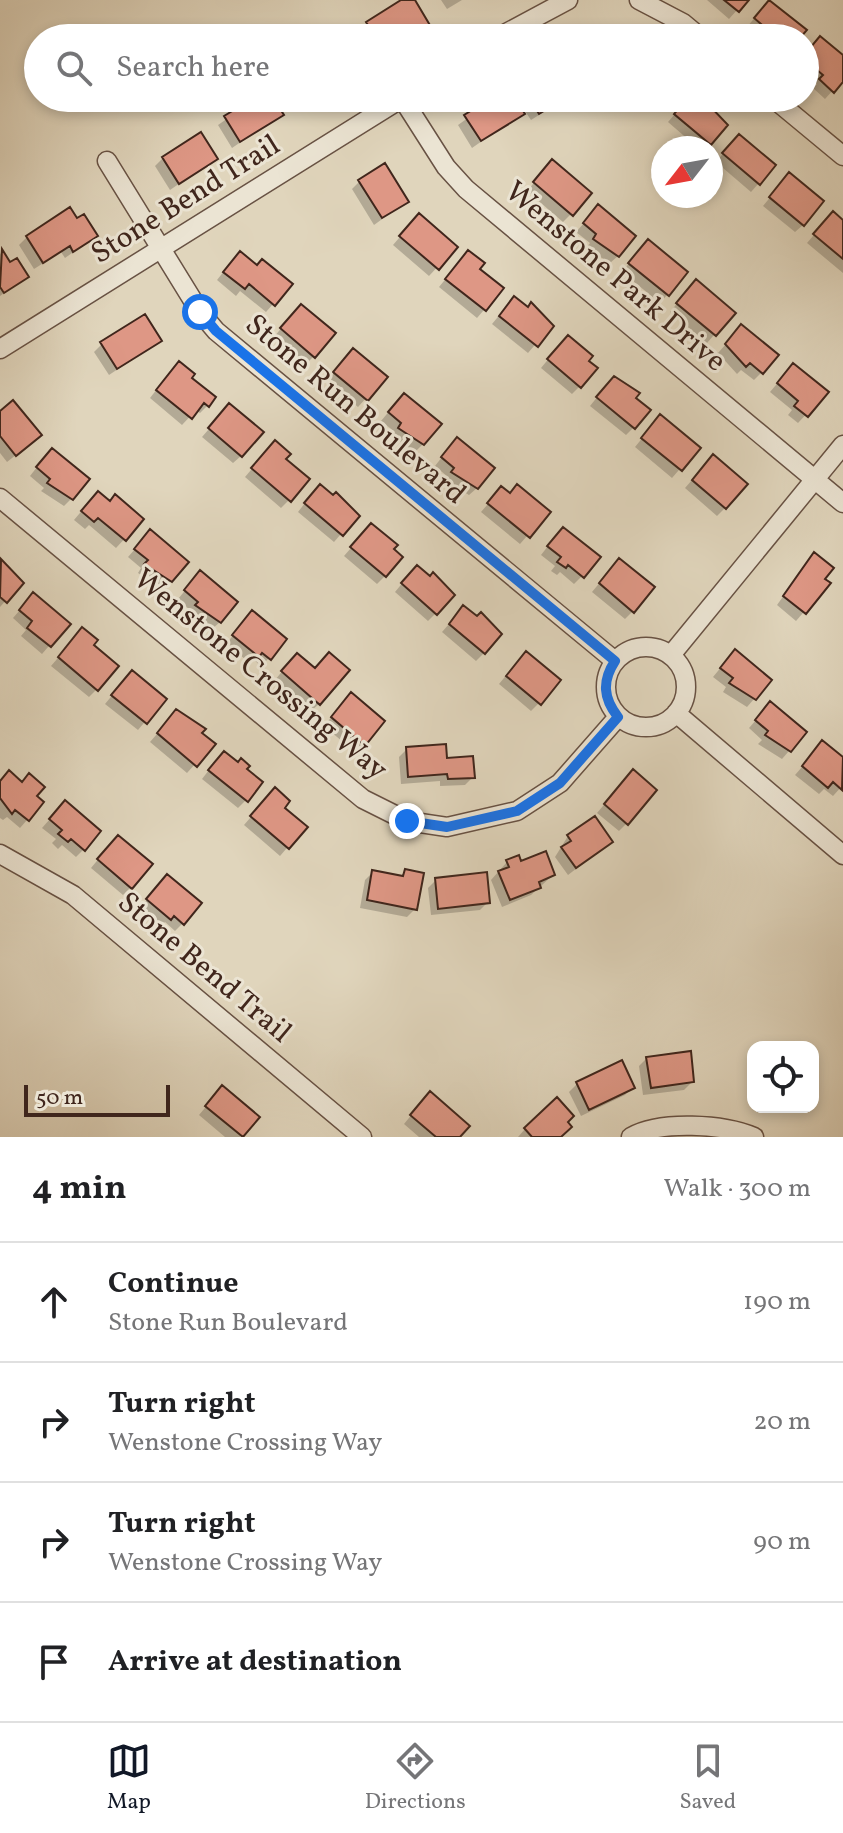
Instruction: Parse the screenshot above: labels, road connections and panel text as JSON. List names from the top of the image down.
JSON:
{
  "streets": {
    "street": [
      "Stone Bend Trail",
      "Wenstone Park Drive",
      "Stone Run Boulevard",
      "Wenstone Crossing Way"
    ]
  },
  "crossings": [
    ["Stone Bend Trail", "Stone Run Boulevard"],
    ["Stone Run Boulevard", "Wenstone Crossing Way"]
  ],
  "scale_bar": "50 m",
  "north": "bottom left",
  "page": {
    "search": "Search here",
    "scale": "50 m",
    "heading": ["4 min", "Walk · 300 m"],
    "list": [
      ["Continue", "Stone Run Boulevard", "190 m"],
      ["Turn right", "Wenstone Crossing Way", "20 m"],
      ["Turn right", "Wenstone Crossing Way", "90 m"],
      "Arrive at destination"
    ],
    "nav": ["Map", "Directions", "Saved"]
  }
}
